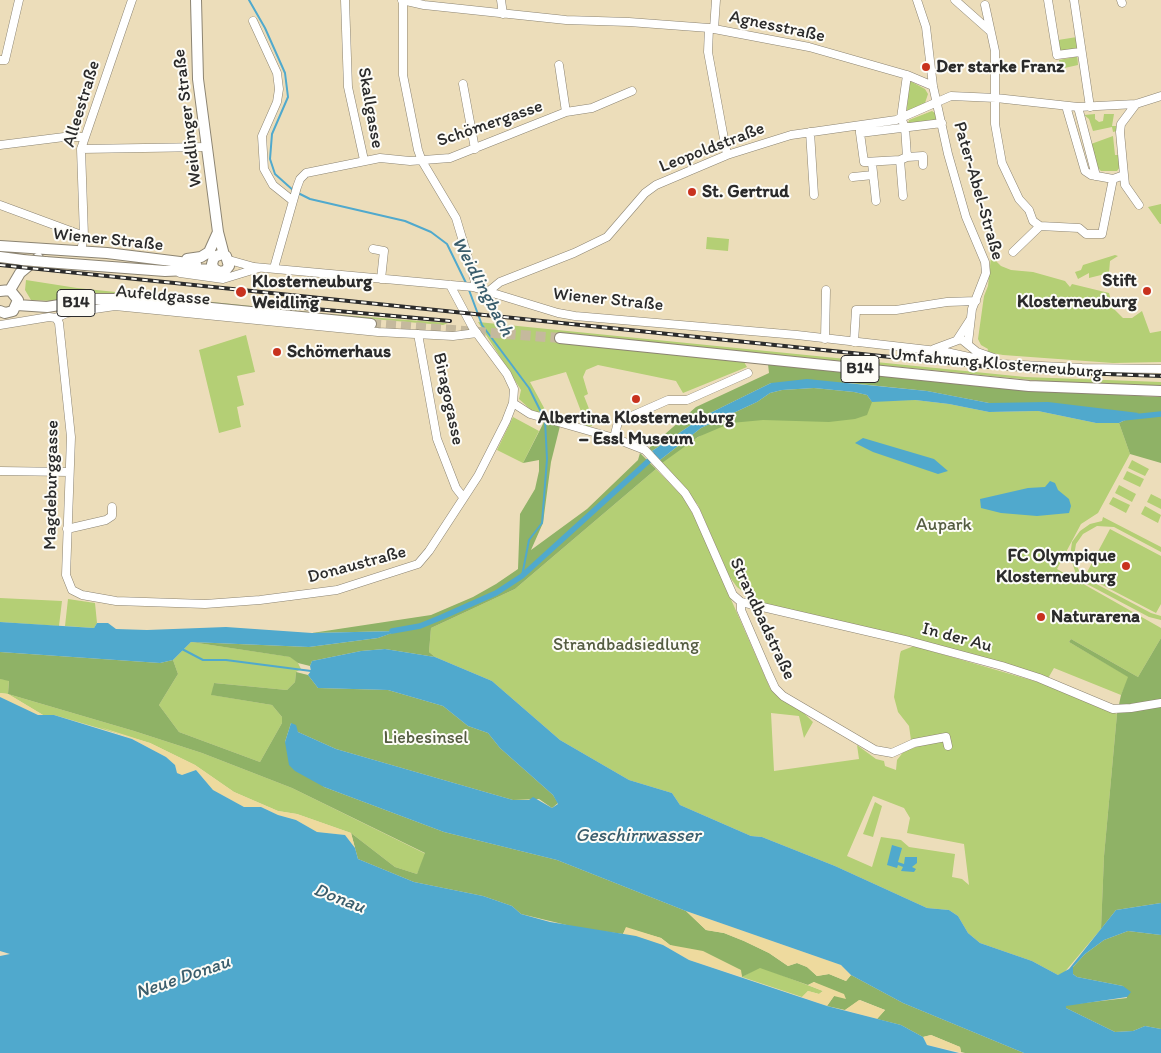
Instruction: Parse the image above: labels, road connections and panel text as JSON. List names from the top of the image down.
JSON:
{
  "streets": {
    "main road": [
      "Weidlinger Straße",
      "Wiener Straße",
      "B14",
      "Umfahrung Klosterneuburg"
    ],
    "street": [
      "Agnesstraße",
      "Alleestraße",
      "Skallgasse",
      "Schömergasse",
      "Leopoldstraße",
      "Pater-Abel-Straße",
      "Aufeldgasse",
      "Biragogasse",
      "Magdeburggasse",
      "Donaustraße",
      "Strandbadstraße",
      "In der Au"
    ]
  },
  "crossings": [
    ["Agnesstraße", "Pater-Abel-Straße"],
    ["Alleestraße", "Wiener Straße"],
    ["Skallgasse", "Schömergasse"],
    ["Weidlinger Straße", "Wiener Straße"],
    ["Schömergasse", "Wiener Straße"],
    ["Leopoldstraße", "Pater-Abel-Straße"],
    ["Leopoldstraße", "Wiener Straße"],
    ["Pater-Abel-Straße", "Wiener Straße"],
    ["Aufeldgasse", "Biragogasse"],
    ["Aufeldgasse", "Magdeburggasse"],
    ["Biragogasse", "Donaustraße"],
    ["Magdeburggasse", "Donaustraße"],
    ["Donaustraße", "Strandbadstraße"],
    ["Strandbadstraße", "In der Au"]
  ],
  "water": [
    "Weidlingbach",
    "Geschirrwasser",
    "Donau",
    "Neue Donau"
  ],
  "parks": ["Aupark", "Strandbadsiedlung", "Liebesinsel"],
  "places": [
    "Der starke Franz",
    "St. Gertrud",
    "Stift Klosterneuburg",
    "Klosterneuburg Weidling",
    "Schömerhaus",
    "Albertina Klosterneuburg – Essl Museum",
    "FC Olympique Klosterneuburg",
    "Naturarena"
  ]
}
